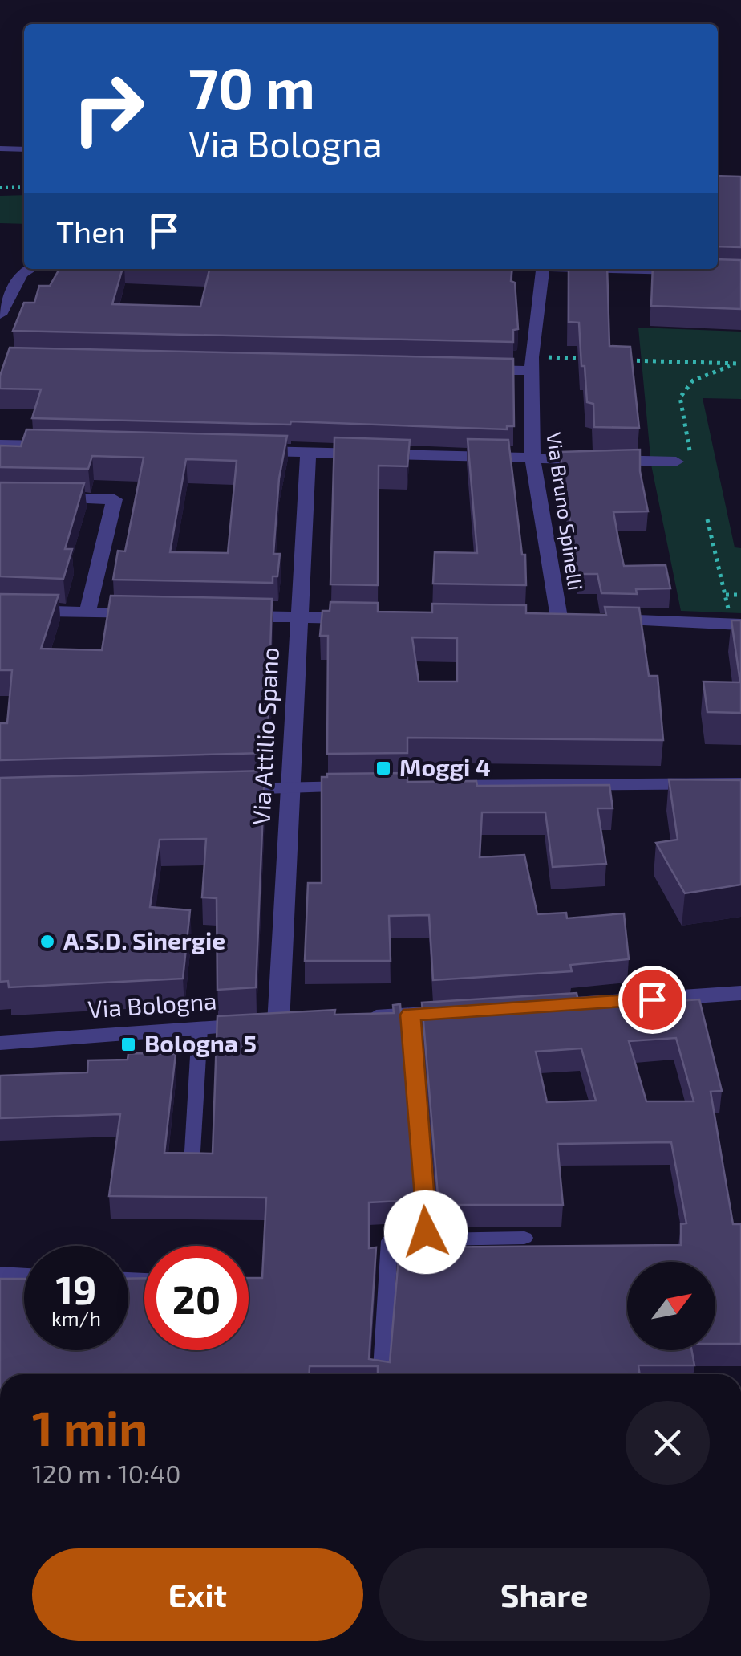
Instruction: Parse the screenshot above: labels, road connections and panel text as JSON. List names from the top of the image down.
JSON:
{
  "streets": {
    "street": ["Via Bruno Spinelli", "Via Attilio Spano", "Via Bologna"]
  },
  "crossings": [
    ["Via Attilio Spano", "Via Bologna"]
  ],
  "places": {
    "transit": ["Moggi 4", "Bologna 5"],
    "other": ["A.S.D. Sinergie"]
  },
  "north": "top right",
  "page": {
    "turn": ["70 m", "Via Bologna"],
    "then": "Then",
    "speed": "19 km/h",
    "limit": "20",
    "heading": ["1 min", "120 m · 10:40"],
    "buttons": ["Exit", "Share"]
  }
}
